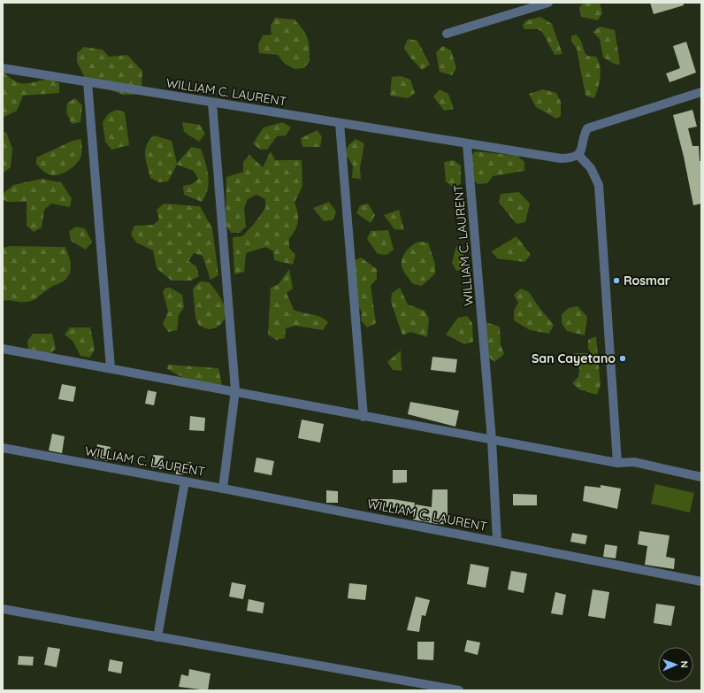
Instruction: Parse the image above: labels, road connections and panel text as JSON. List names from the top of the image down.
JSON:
{
  "streets": {
    "street": ["WILLIAM C. LAURENT"]
  },
  "places": ["Rosmar", "San Cayetano"],
  "north": "right"
}
